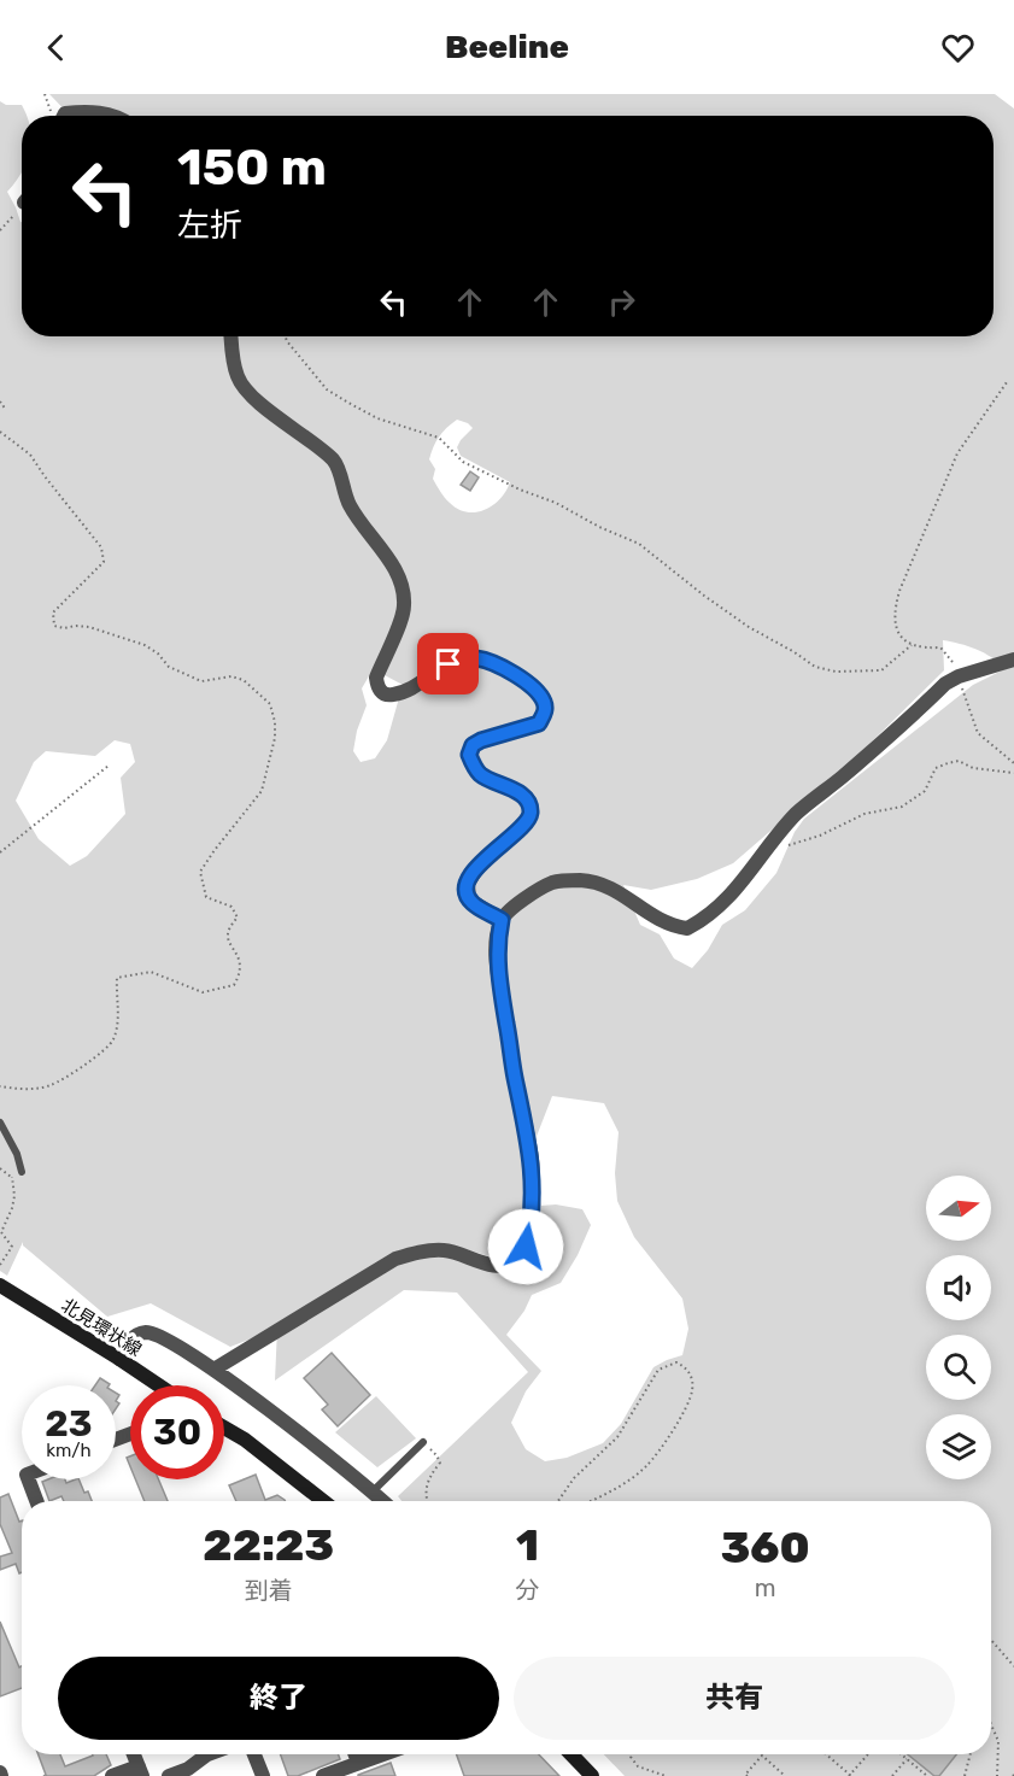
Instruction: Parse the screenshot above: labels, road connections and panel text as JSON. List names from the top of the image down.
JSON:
{
  "streets": {
    "main road": ["北見環状線"]
  },
  "north": "right",
  "page": {
    "header": "Beeline",
    "turn": ["150 m", "左折"],
    "speed": "23 km/h",
    "limit": "30",
    "eta": [
      "22:23",
      "到着",
      "1",
      "分",
      "360",
      "m"
    ],
    "buttons": ["終了", "共有"]
  }
}
